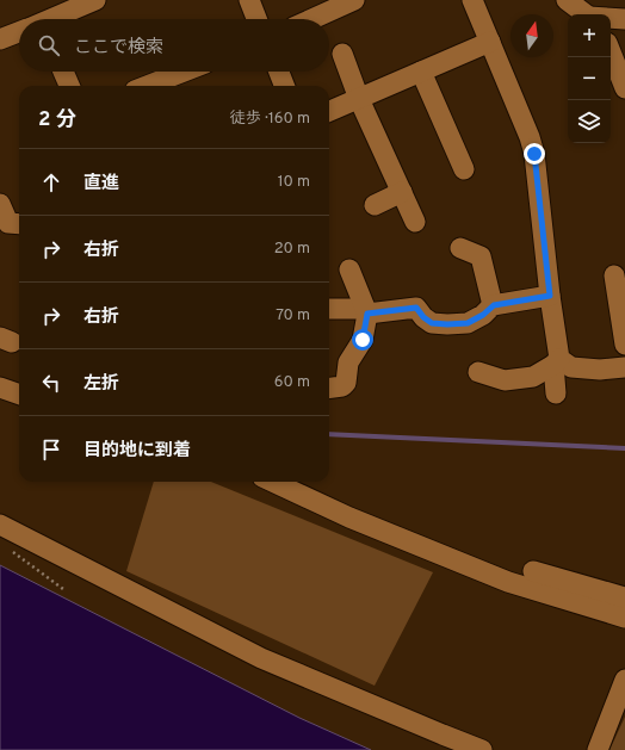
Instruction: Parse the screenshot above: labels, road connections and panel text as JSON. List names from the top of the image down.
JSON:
{
  "north": "top",
  "page": {
    "map_buttons": ["+", "−"],
    "search": "ここで検索",
    "heading": ["2 分", "徒歩 · 160 m"],
    "list": [
      ["直進", "10 m"],
      ["右折", "20 m"],
      ["右折", "70 m"],
      ["左折", "60 m"],
      "目的地に到着"
    ]
  }
}
